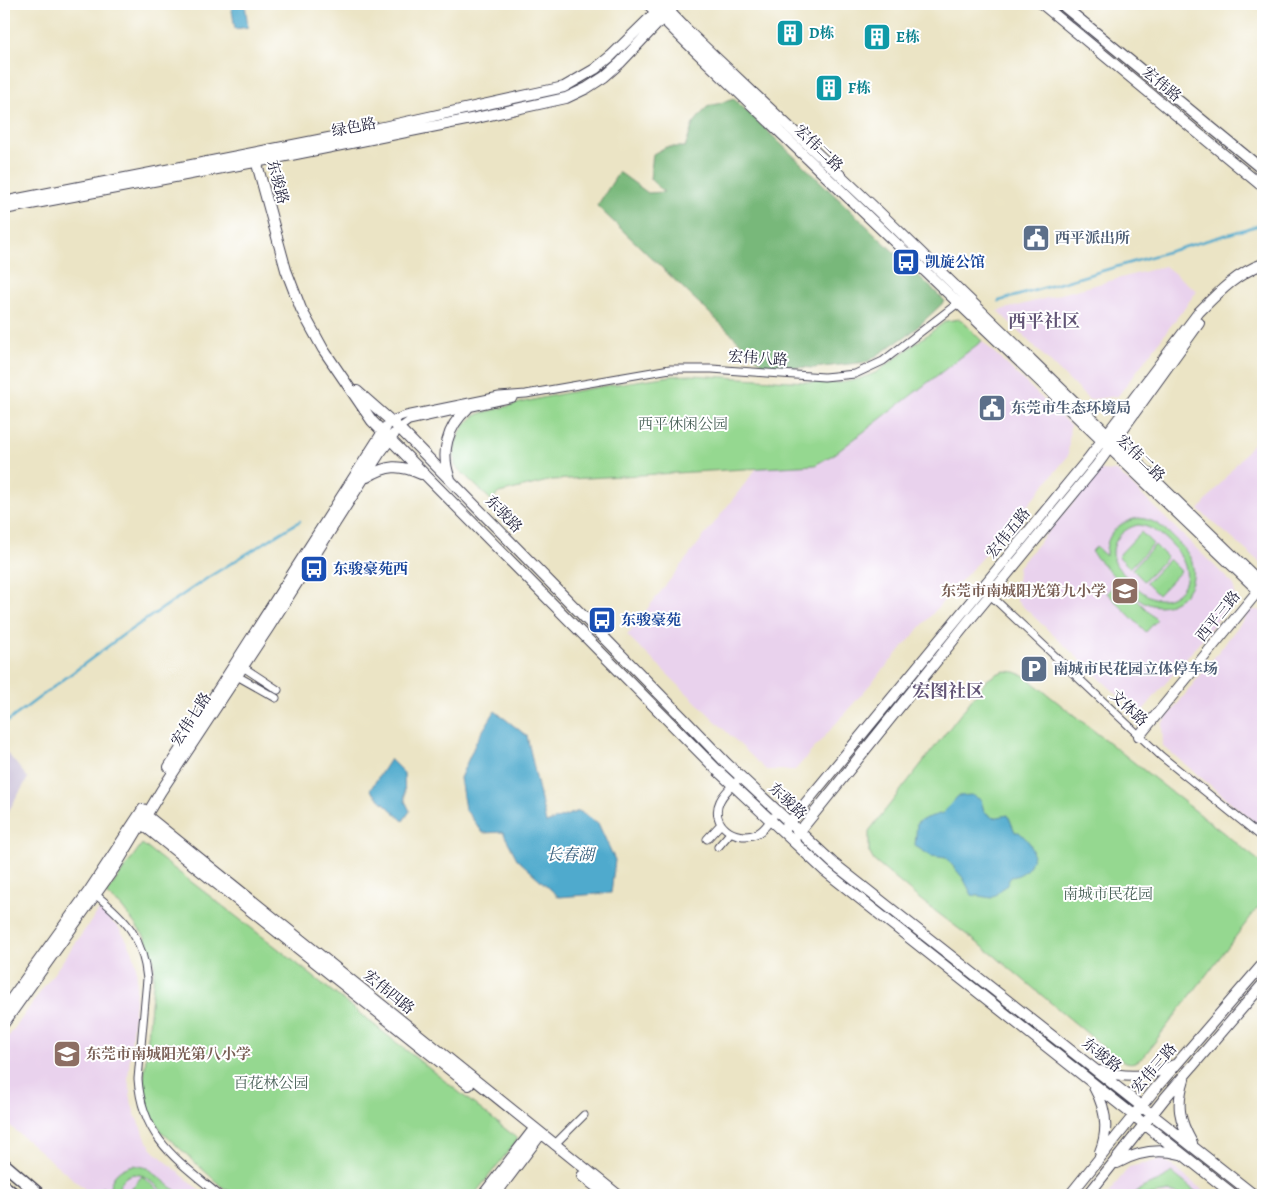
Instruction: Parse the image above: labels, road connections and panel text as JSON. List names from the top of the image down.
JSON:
{
  "streets": {
    "street": [
      "宏伟路",
      "绿色路",
      "宏伟二路",
      "东骏路",
      "宏伟八路",
      "宏伟五路",
      "西平三路",
      "文体路",
      "宏伟七路",
      "宏伟四路",
      "宏伟三路"
    ]
  },
  "crossings": [
    ["绿色路", "宏伟二路"],
    ["绿色路", "东骏路"],
    ["宏伟二路", "宏伟八路"],
    ["宏伟二路", "宏伟五路"],
    ["宏伟二路", "西平三路"],
    ["东骏路", "宏伟八路"],
    ["东骏路", "宏伟五路"],
    ["东骏路", "宏伟七路"],
    ["东骏路", "宏伟三路"],
    ["宏伟八路", "宏伟七路"],
    ["宏伟五路", "文体路"],
    ["西平三路", "文体路"],
    ["宏伟七路", "宏伟四路"]
  ],
  "districts": ["西平社区", "宏图社区"],
  "water": ["长春湖"],
  "parks": ["西平休闲公园", "南城市民花园", "百花林公园"],
  "places": {
    "building": ["D栋", "E栋", "F栋"],
    "public building": ["西平派出所", "东莞市生态环境局"],
    "bus stop": ["凯旋公馆", "东骏豪苑西", "东骏豪苑"],
    "school or university": ["东莞市南城阳光第九小学", "东莞市南城阳光第八小学"],
    "parking": ["南城市民花园立体停车场"]
  }
}
